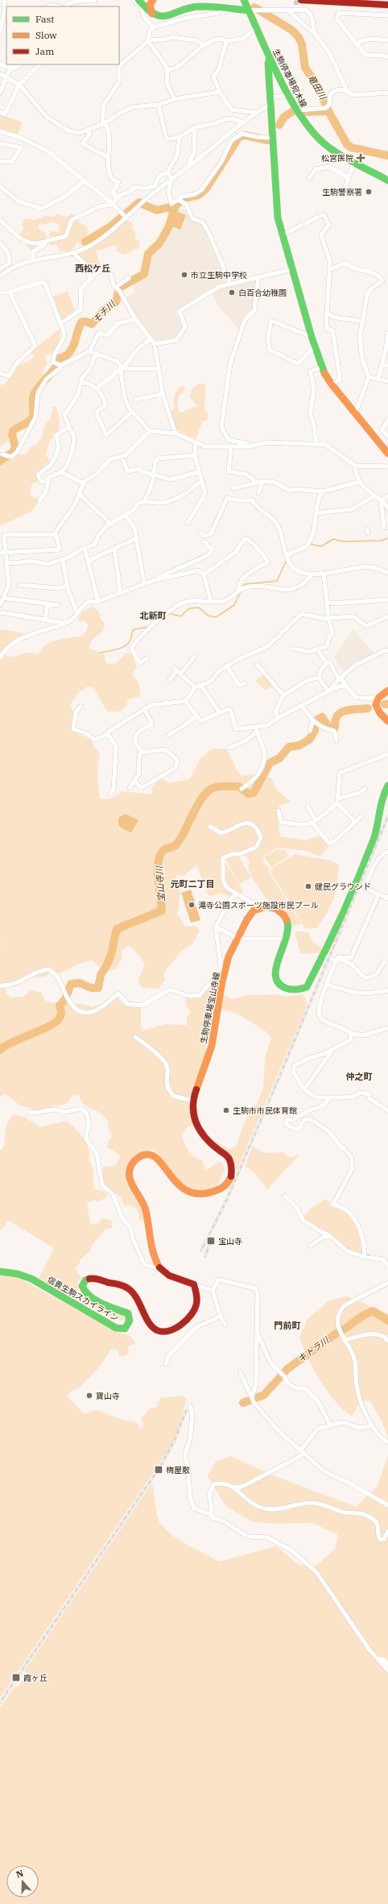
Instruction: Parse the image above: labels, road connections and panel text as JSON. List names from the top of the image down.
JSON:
{
  "streets": {
    "main road": ["生駒停車場宛木線", "生駒停車場宝山寺線", "信貴生駒スカイライン"]
  },
  "districts": [
    "西松ケ丘",
    "北新町",
    "元町二丁目",
    "仲之町",
    "門前町"
  ],
  "water": [
    "竜田川",
    "モチ川",
    "宝山寺川",
    "キトラ川"
  ],
  "places": {
    "health": ["松宮医院"],
    "other": [
      "生駒警察署",
      "市立生駒中学校",
      "白百合幼稚園",
      "健民グラウンド",
      "滝寺公園スポーツ施設市民プール",
      "生駒市市民体育館",
      "寶山寺"
    ],
    "transit": ["宝山寺", "梅屋敷", "霞ヶ丘"]
  },
  "legend": ["Fast", "Slow", "Jam"],
  "north": "top"
}
